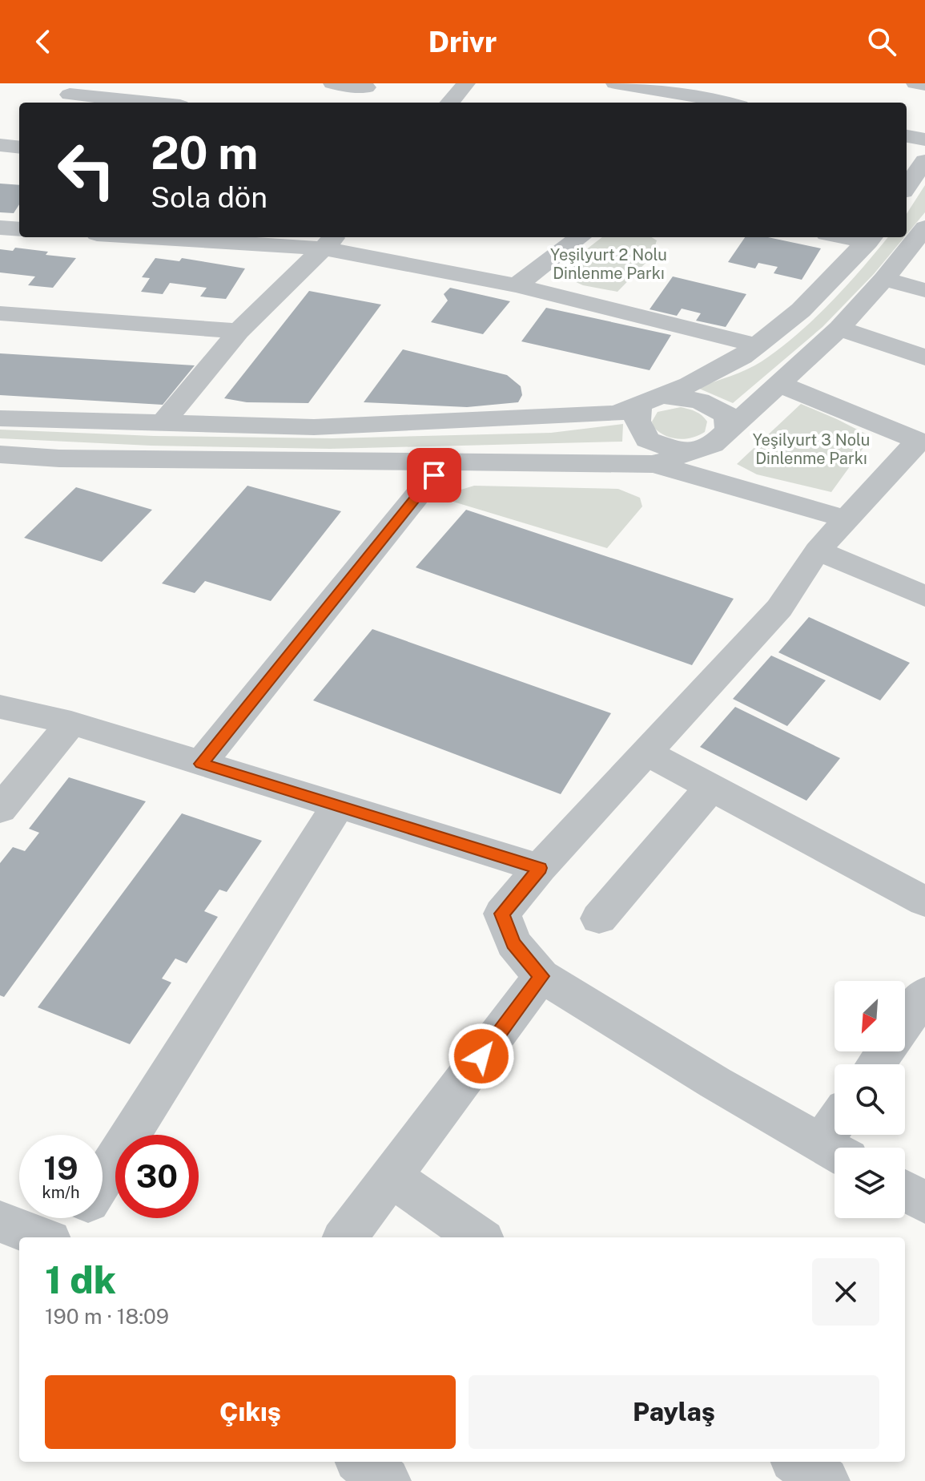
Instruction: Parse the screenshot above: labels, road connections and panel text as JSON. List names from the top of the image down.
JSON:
{
  "parks": ["Yeşilyurt 2 Nolu Dinlenme Parkı", "Yeşilyurt 3 Nolu Dinlenme Parkı"],
  "north": "bottom left",
  "page": {
    "header": "Drivr",
    "turn": ["20 m", "Sola dön"],
    "speed": "19 km/h",
    "limit": "30",
    "heading": ["1 dk", "190 m · 18:09"],
    "buttons": ["Çıkış", "Paylaş"]
  }
}
